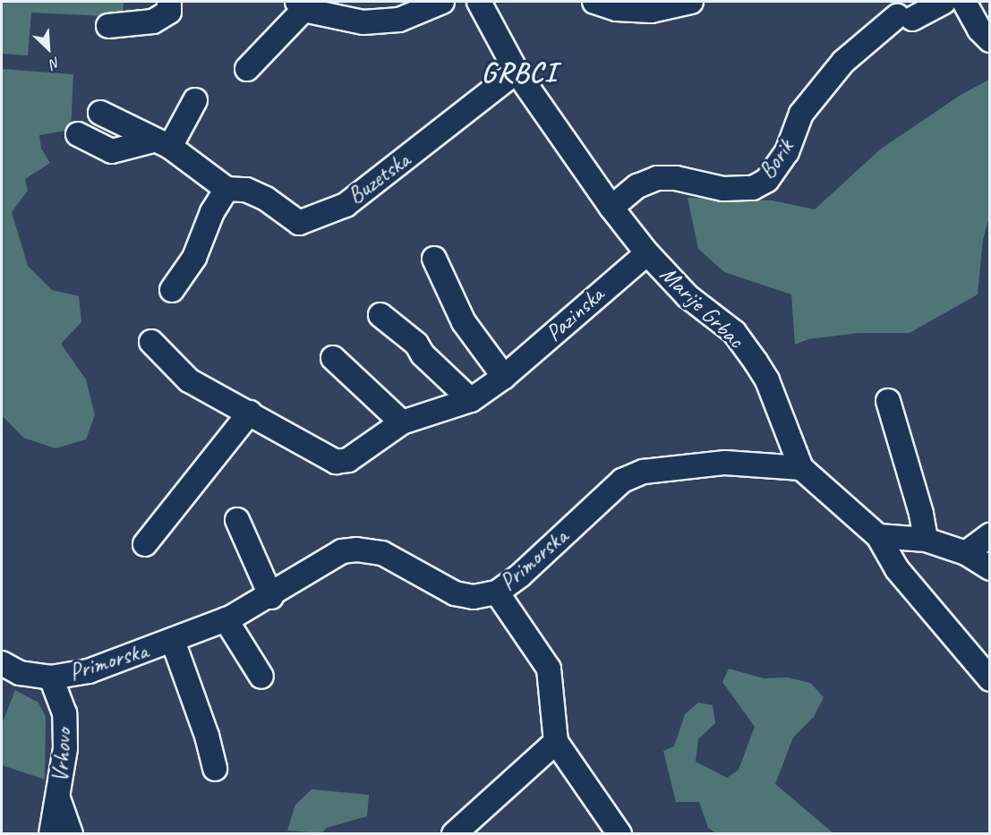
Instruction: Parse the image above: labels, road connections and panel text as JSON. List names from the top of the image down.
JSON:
{
  "streets": {
    "street": [
      "Borik",
      "Buzetska",
      "Marije Grbac",
      "Pazinska",
      "Primorska",
      "Vrhovo"
    ]
  },
  "crossings": [
    ["Borik", "Marije Grbac"],
    ["Buzetska", "Marije Grbac"],
    ["Marije Grbac", "Pazinska"],
    ["Marije Grbac", "Primorska"],
    ["Primorska", "Vrhovo"]
  ],
  "districts": ["GRBCI"],
  "north": "bottom right"
}
